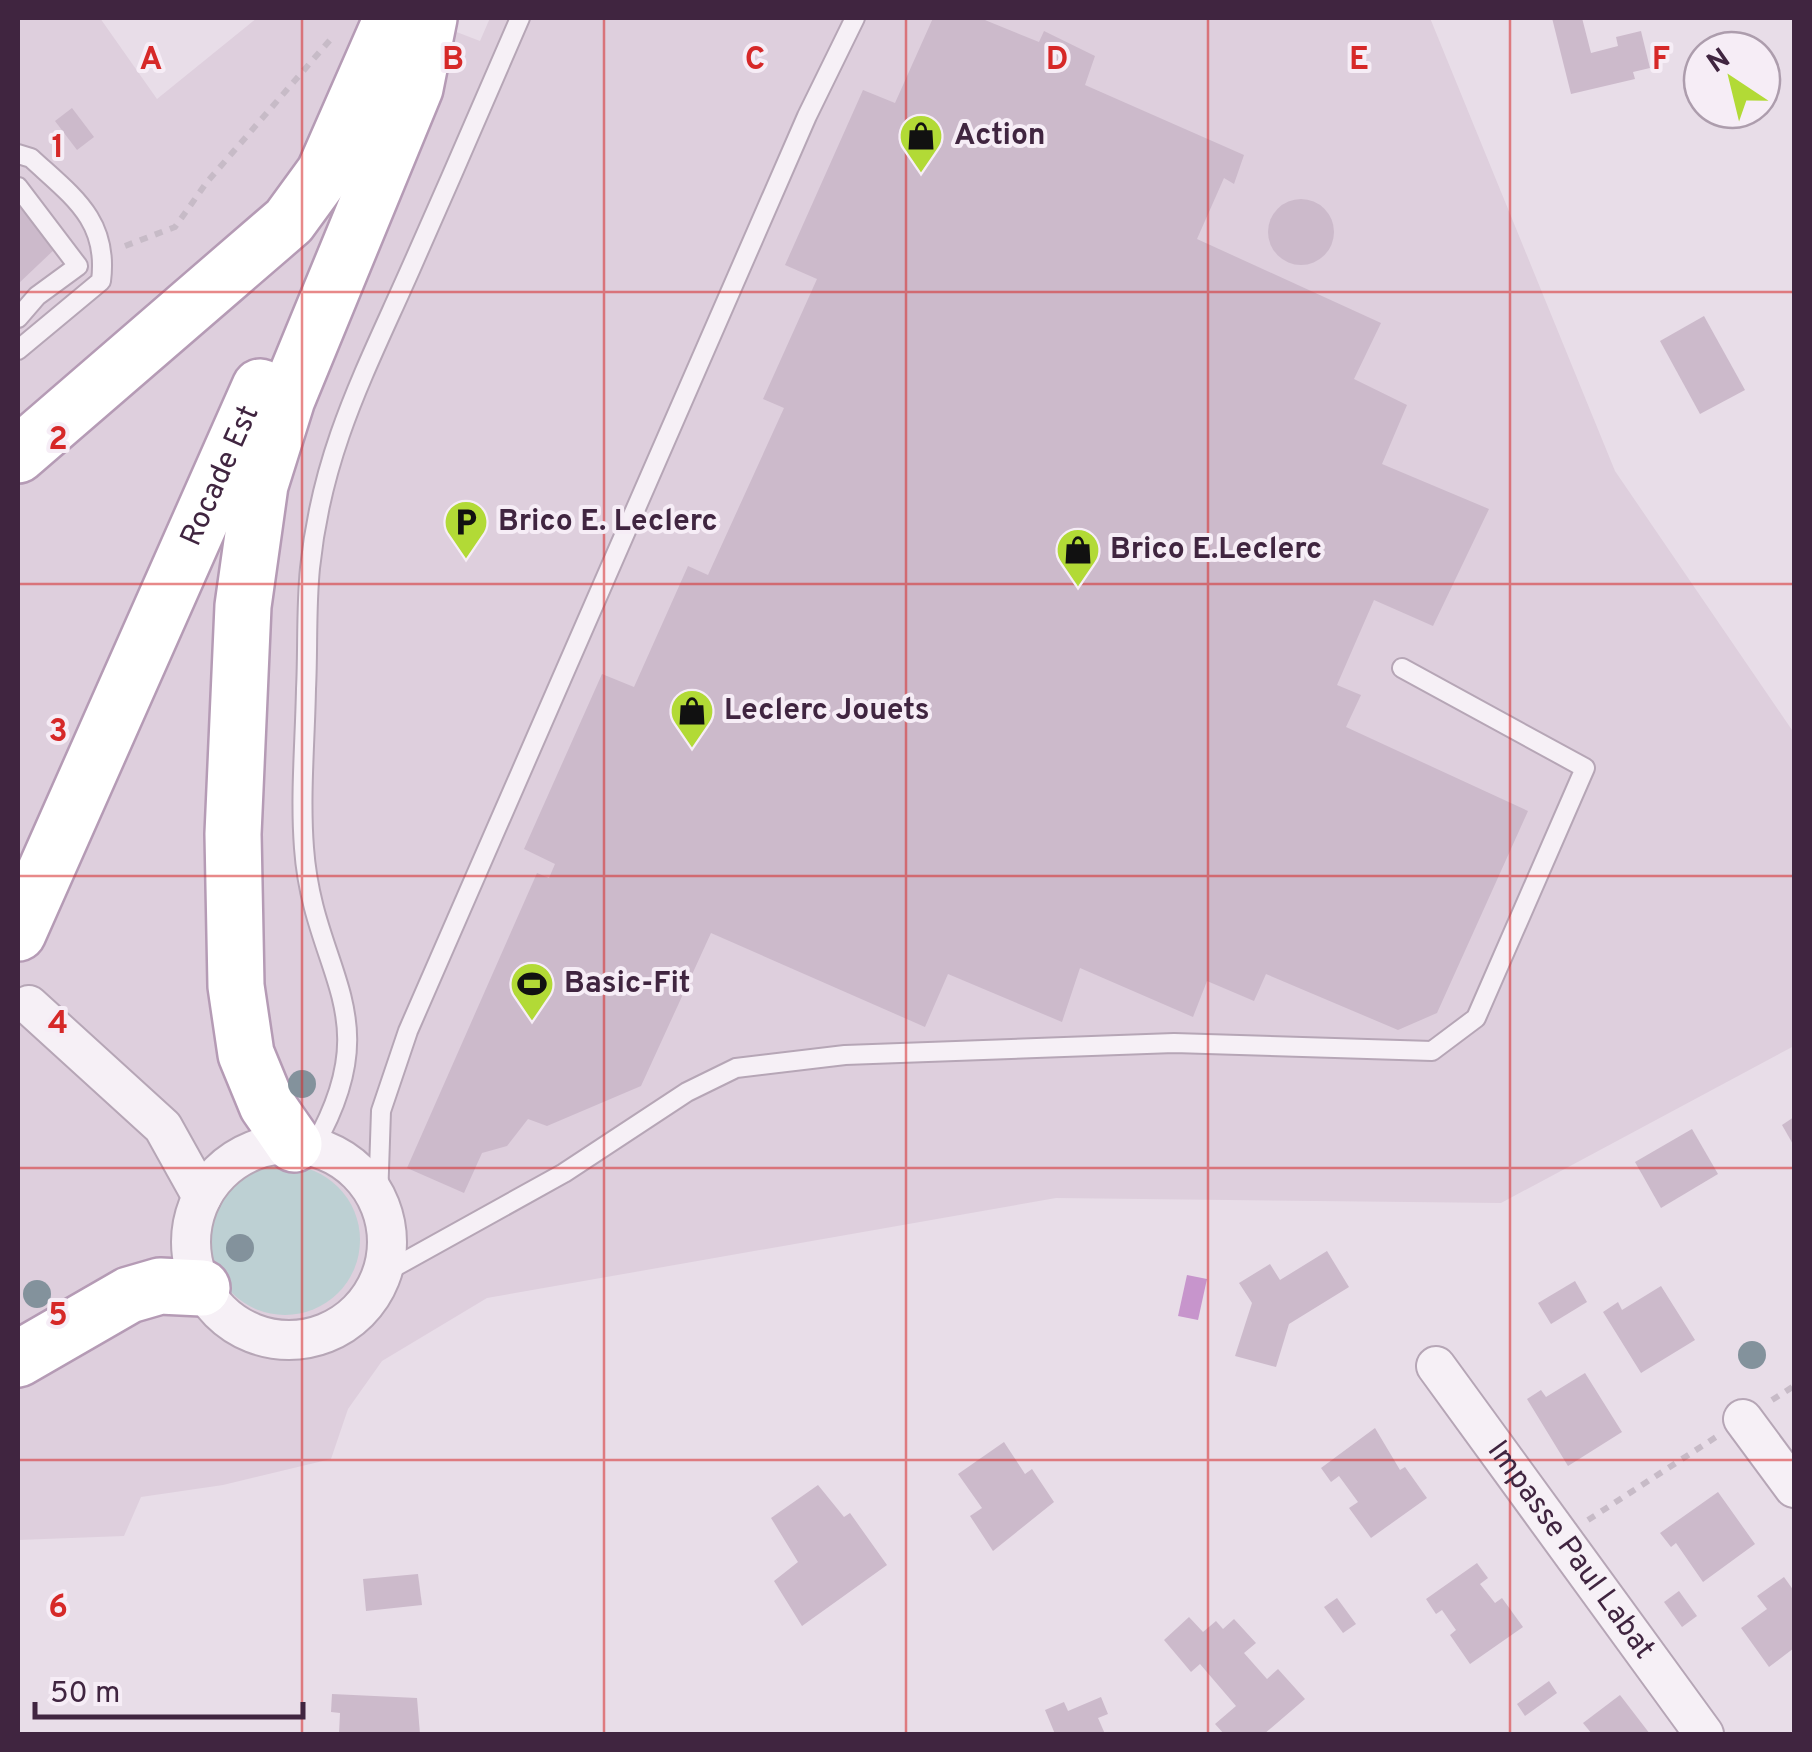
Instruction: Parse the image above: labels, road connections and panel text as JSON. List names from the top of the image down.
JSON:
{
  "streets": {
    "main road": ["Rocade Est"],
    "street": ["Impasse Paul Labat"]
  },
  "places": {
    "shop": ["Action", "Brico E.Leclerc", "Leclerc Jouets"],
    "parking": ["Brico E. Leclerc"],
    "sports": ["Basic-Fit"]
  },
  "scale_bar": "50 m",
  "north": "top left",
  "grid": {
    "columns": [
      "A",
      "B",
      "C",
      "D",
      "E",
      "F"
    ],
    "rows": [
      "1",
      "2",
      "3",
      "4",
      "5",
      "6"
    ]
  }
}
